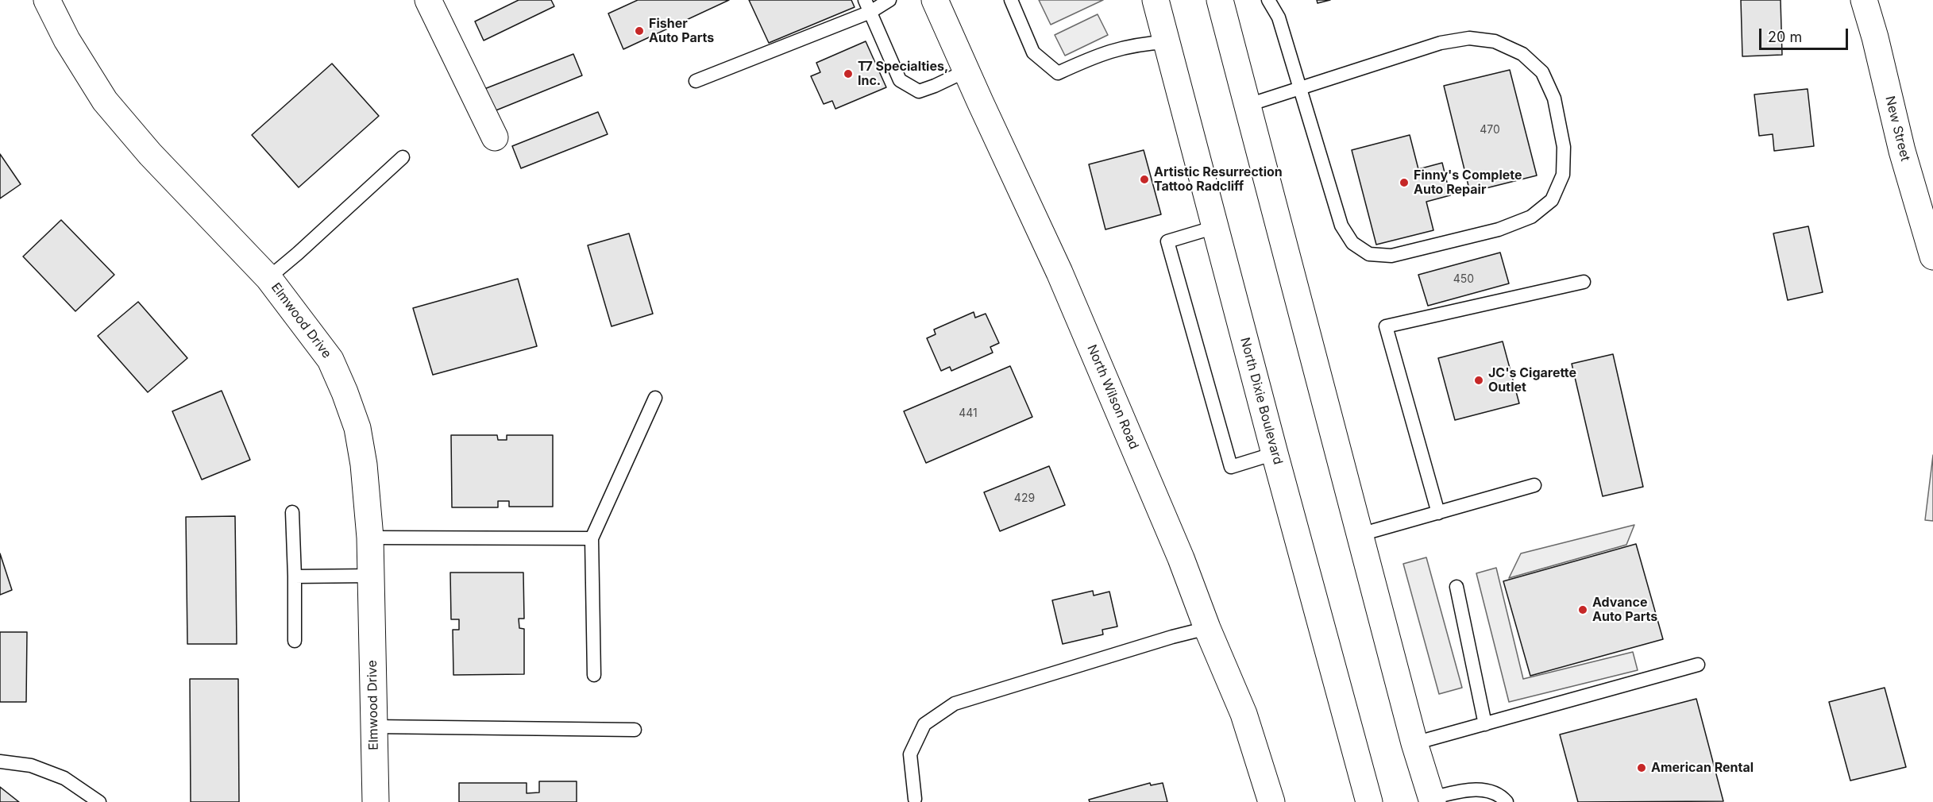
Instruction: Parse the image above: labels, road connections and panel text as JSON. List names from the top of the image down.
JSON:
{
  "streets": {
    "main road": [
      "New Street",
      "Elmwood Drive",
      "North Wilson Road",
      "North Dixie Boulevard"
    ]
  },
  "places": [
    "Fisher Auto Parts",
    "T7 Specialties, Inc.",
    "Artistic Resurrection Tattoo Radcliff",
    "Finny's Complete Auto Repair",
    "JC's Cigarette Outlet",
    "Advance Auto Parts",
    "American Rental"
  ],
  "house_numbers": [
    "470",
    "450",
    "441",
    "429"
  ],
  "scale_bar": "20 m"
}
